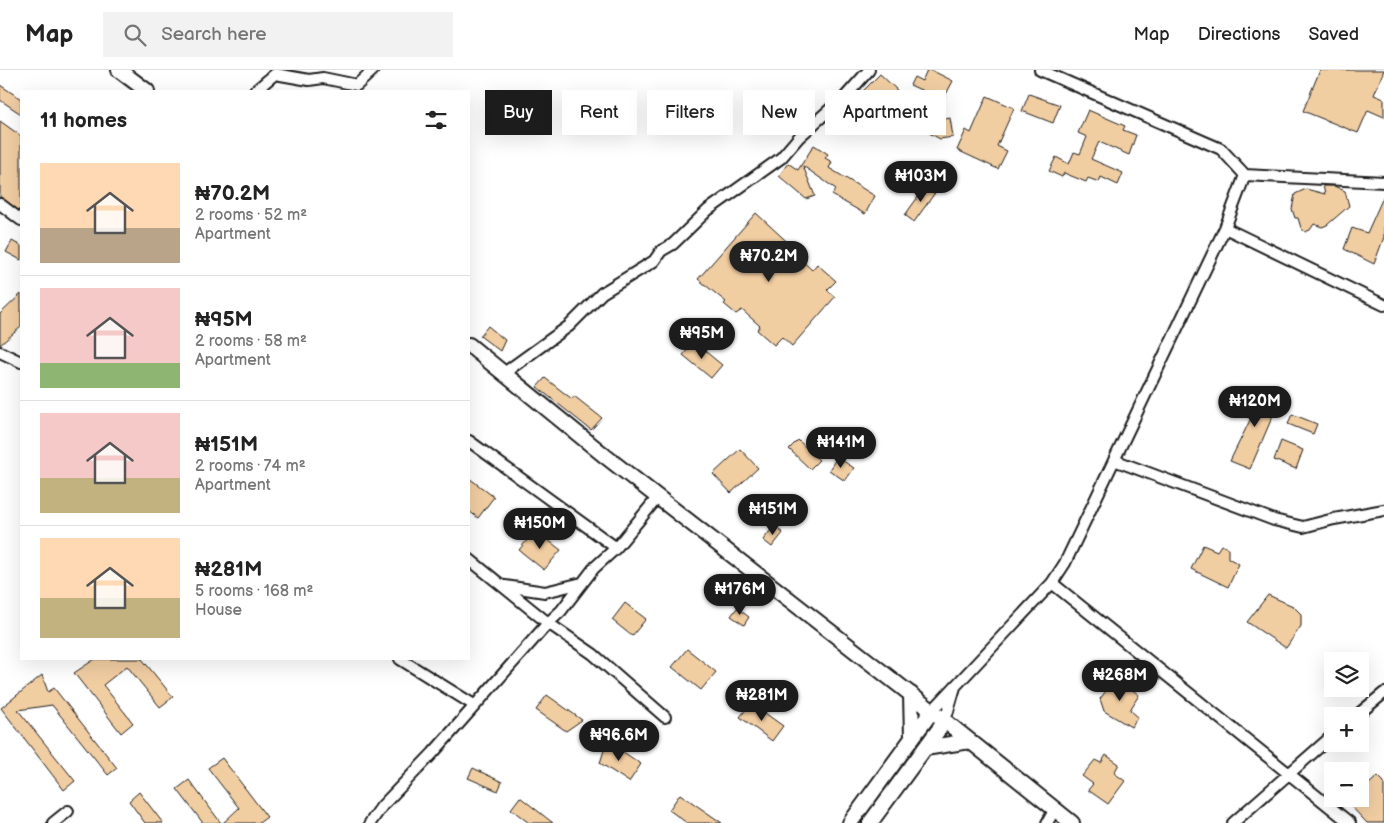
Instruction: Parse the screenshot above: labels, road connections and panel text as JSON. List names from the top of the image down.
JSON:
{
  "page": {
    "header": "Map",
    "search": "Search here",
    "nav": ["Map", "Directions", "Saved"],
    "chip": [
      "Buy",
      "Rent",
      "Filters",
      "New",
      "Apartment"
    ],
    "heading": "11 homes",
    "list": [
      {
        "name": "₦70.2M",
        "note": "2 rooms · 52 m² · Apartment"
      },
      {
        "name": "₦95M",
        "note": "2 rooms · 58 m² · Apartment"
      },
      {
        "name": "₦151M",
        "note": "2 rooms · 74 m² · Apartment"
      },
      {
        "name": "₦281M",
        "note": "5 rooms · 168 m² · House"
      }
    ],
    "price": [
      "₦103M",
      "₦70.2M",
      "₦95M",
      "₦120M",
      "₦141M",
      "₦151M",
      "₦150M",
      "₦176M",
      "₦268M",
      "₦281M",
      "₦96.6M"
    ],
    "map_buttons": ["+", "−"]
  }
}
